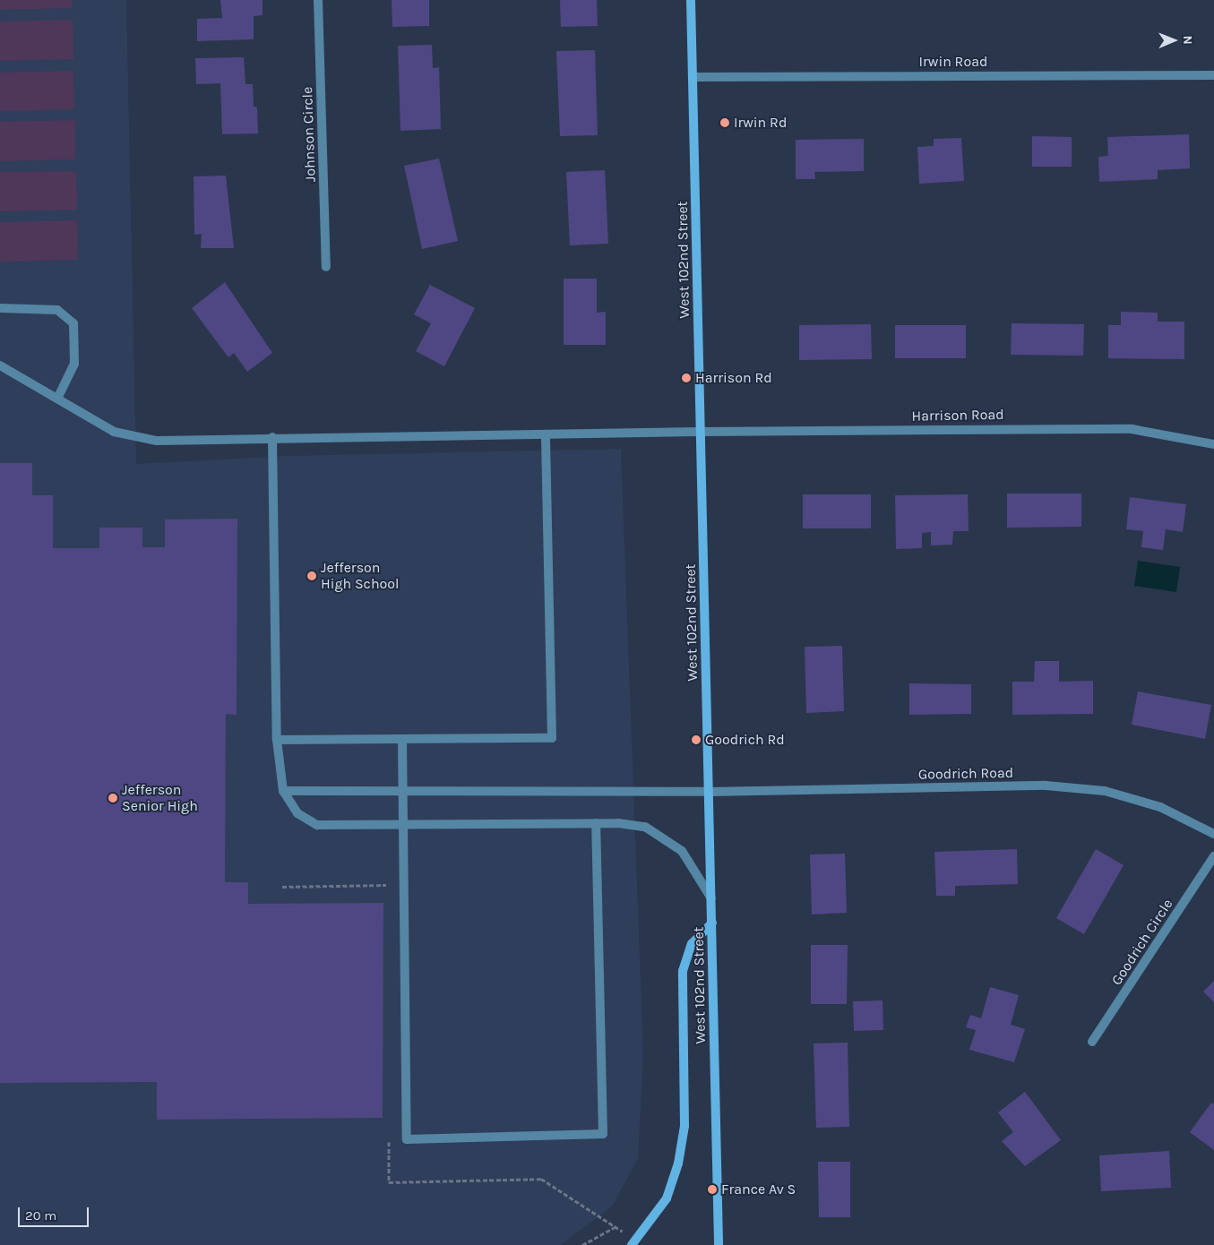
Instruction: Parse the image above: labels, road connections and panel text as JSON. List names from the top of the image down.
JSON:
{
  "streets": {
    "street": [
      "Irwin Road",
      "Johnson Circle",
      "West 102nd Street",
      "Harrison Road",
      "Goodrich Road",
      "Goodrich Circle"
    ]
  },
  "crossings": [
    ["Irwin Road", "West 102nd Street"],
    ["West 102nd Street", "Harrison Road"],
    ["West 102nd Street", "Goodrich Road"]
  ],
  "places": [
    "Irwin Rd",
    "Harrison Rd",
    "Jefferson High School",
    "Goodrich Rd",
    "Jefferson Senior High",
    "France Av S"
  ],
  "scale_bar": "20 m",
  "north": "right"
}
